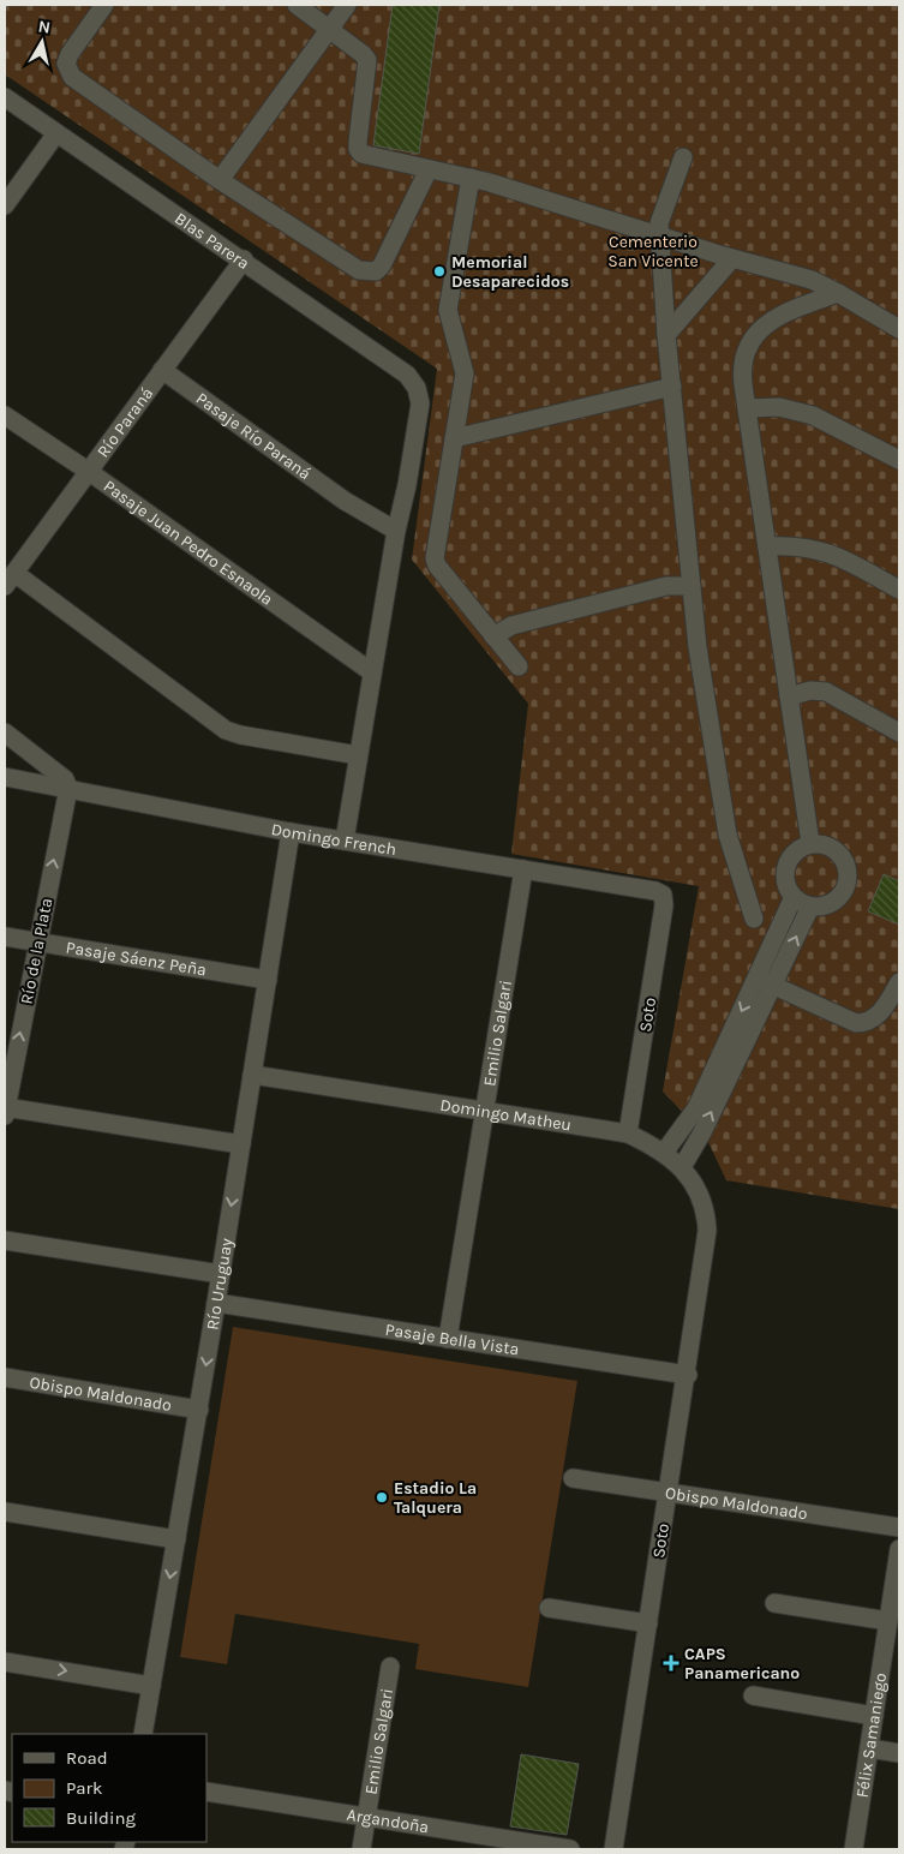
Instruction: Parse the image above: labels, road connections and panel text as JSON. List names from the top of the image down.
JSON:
{
  "streets": {
    "street": [
      "Blas Parera",
      "Río Paraná",
      "Pasaje Río Paraná",
      "Pasaje Juan Pedro Esnaola",
      "Domingo French",
      "Río de la Plata",
      "Pasaje Sáenz Peña",
      "Soto",
      "Emilio Salgari",
      "Domingo Matheu",
      "Río Uruguay",
      "Pasaje Bella Vista",
      "Obispo Maldonado",
      "Félix Samaniego",
      "Argandoña"
    ]
  },
  "crossings": [
    ["Blas Parera", "Río Paraná"],
    ["Blas Parera", "Pasaje Río Paraná"],
    ["Río Paraná", "Pasaje Río Paraná"],
    ["Río Paraná", "Pasaje Juan Pedro Esnaola"],
    ["Domingo French", "Río de la Plata"],
    ["Domingo French", "Soto"],
    ["Domingo French", "Emilio Salgari"],
    ["Domingo French", "Río Uruguay"],
    ["Río de la Plata", "Pasaje Sáenz Peña"],
    ["Pasaje Sáenz Peña", "Río Uruguay"],
    ["Soto", "Domingo Matheu"],
    ["Soto", "Pasaje Bella Vista"],
    ["Soto", "Obispo Maldonado"],
    ["Emilio Salgari", "Domingo Matheu"],
    ["Emilio Salgari", "Pasaje Bella Vista"],
    ["Emilio Salgari", "Argandoña"],
    ["Domingo Matheu", "Río Uruguay"],
    ["Río Uruguay", "Pasaje Bella Vista"],
    ["Río Uruguay", "Obispo Maldonado"]
  ],
  "one_way": ["Río de la Plata", "Río Uruguay"],
  "parks": ["Cementerio San Vicente"],
  "places": {
    "other": ["Memorial Desaparecidos", "Estadio La Talquera"],
    "health": ["CAPS Panamericano"]
  },
  "legend": ["Road", "Park", "Building"],
  "north": "top"
}
